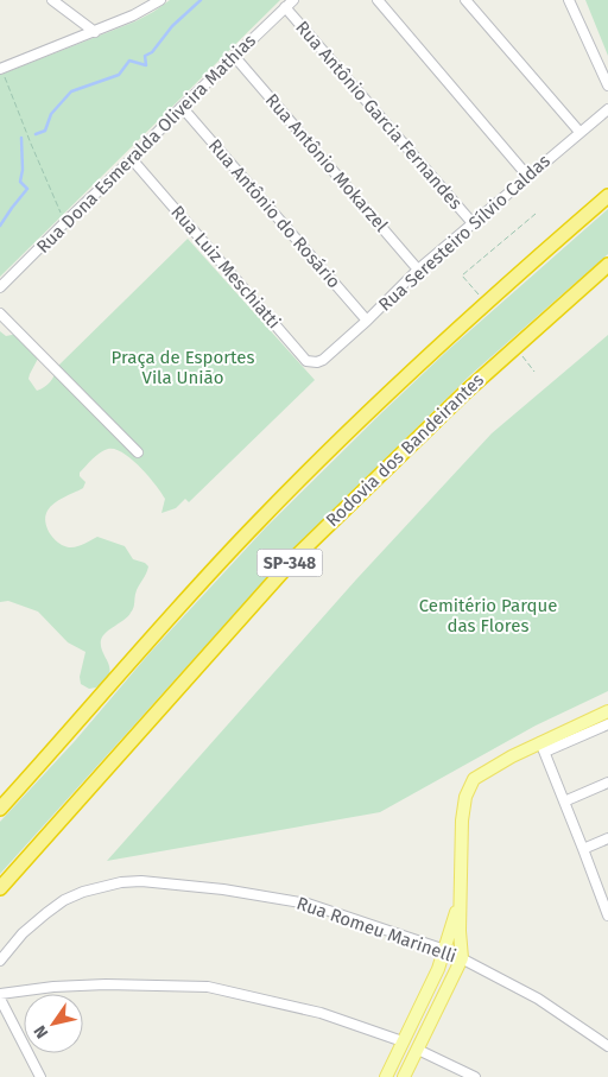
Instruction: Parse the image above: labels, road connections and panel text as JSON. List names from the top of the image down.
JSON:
{
  "streets": {
    "highway": ["Rodovia dos Bandeirantes", "SP-348"],
    "street": [
      "Rua Antônio Garcia Fernandes",
      "Rua Dona Esmeralda Oliveira Mathias",
      "Rua Antônio Mokarzel",
      "Rua Antônio do Rosário",
      "Rua Seresteiro Sílvio Caldas",
      "Rua Luiz Meschiatti",
      "Rua Romeu Marinelli"
    ]
  },
  "crossings": [
    ["Rua Antônio Garcia Fernandes", "Rua Dona Esmeralda Oliveira Mathias"],
    ["Rua Antônio Garcia Fernandes", "Rua Seresteiro Sílvio Caldas"],
    ["Rua Dona Esmeralda Oliveira Mathias", "Rua Antônio Mokarzel"],
    ["Rua Dona Esmeralda Oliveira Mathias", "Rua Antônio do Rosário"],
    ["Rua Dona Esmeralda Oliveira Mathias", "Rua Luiz Meschiatti"],
    ["Rua Antônio Mokarzel", "Rua Seresteiro Sílvio Caldas"],
    ["Rua Antônio do Rosário", "Rua Seresteiro Sílvio Caldas"],
    ["Rua Seresteiro Sílvio Caldas", "Rua Luiz Meschiatti"]
  ],
  "parks": ["Praça de Esportes Vila União", "Cemitério Parque das Flores"],
  "north": "bottom left"
}
